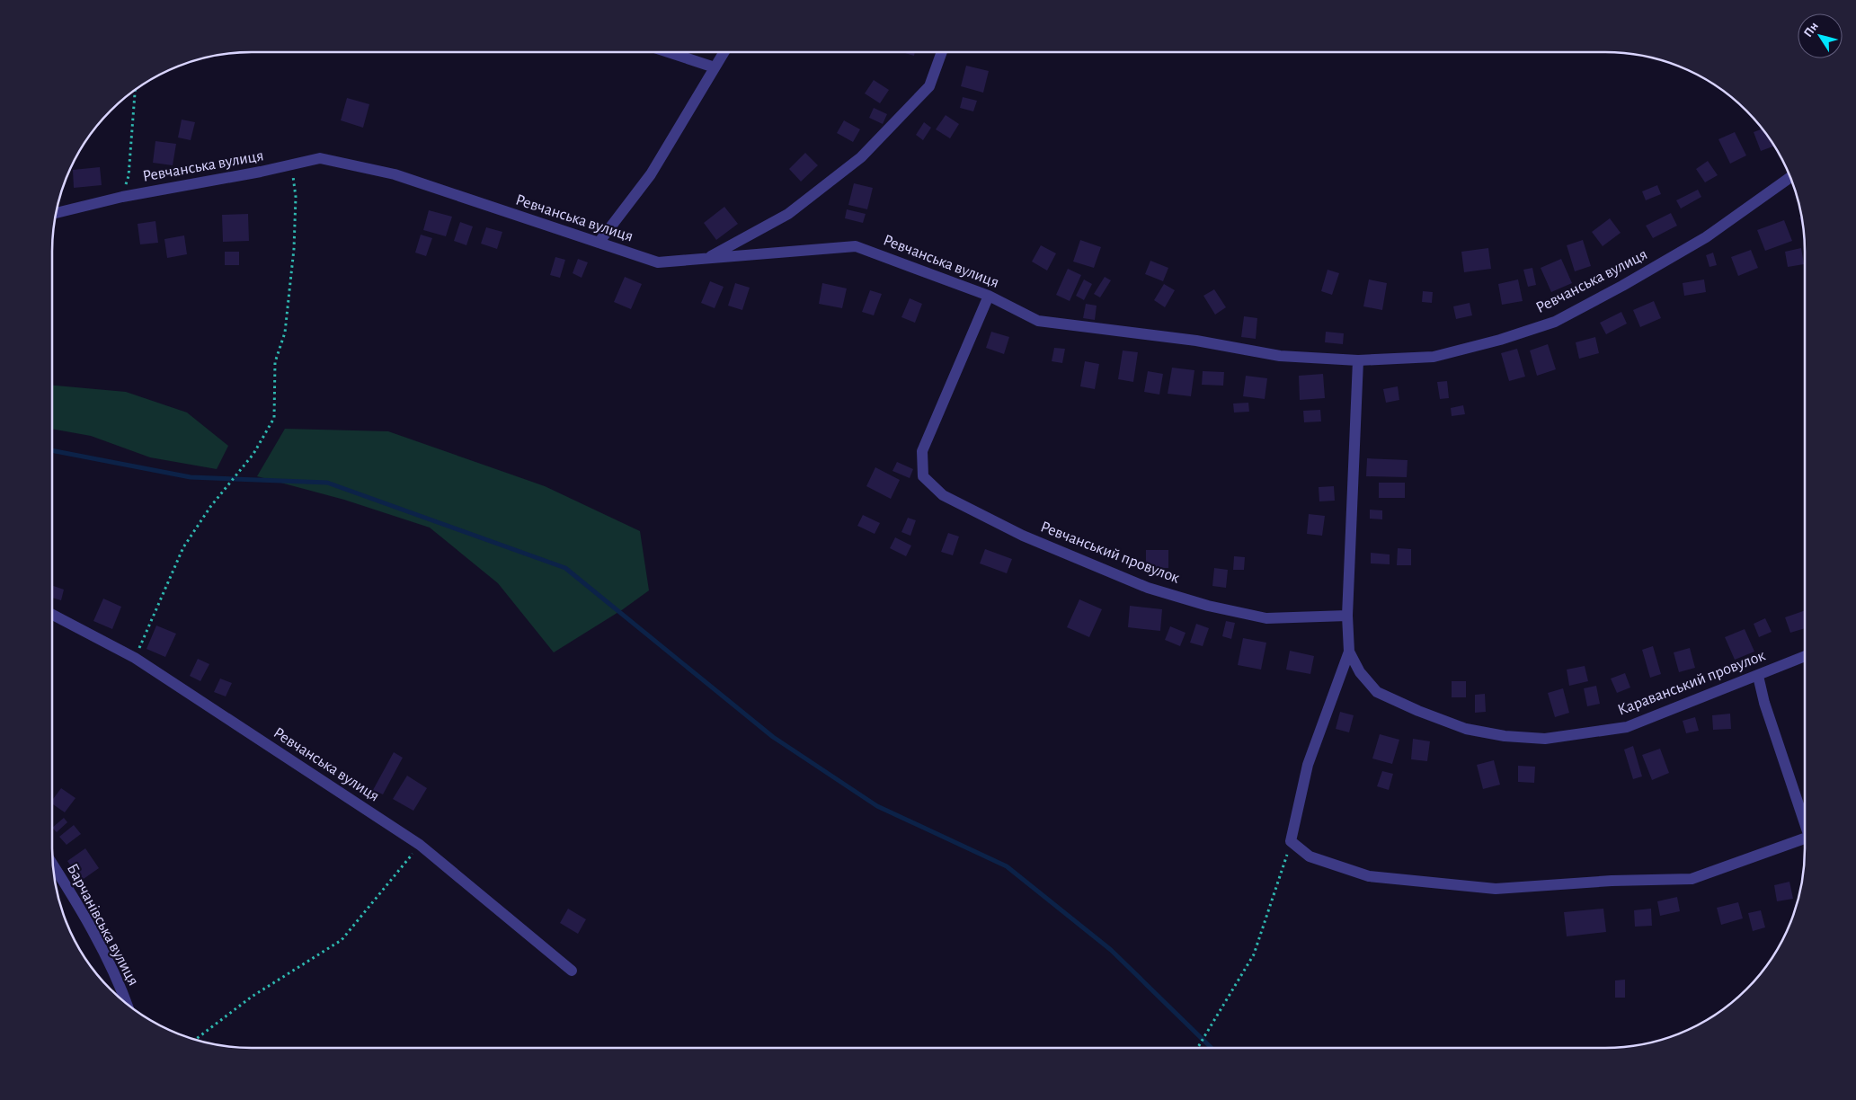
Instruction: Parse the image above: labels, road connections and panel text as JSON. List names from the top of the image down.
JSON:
{
  "streets": {
    "street": [
      "Ревчанська вулиця",
      "Ревчанський провулок",
      "Караванський провулок",
      "Барчанівська вулиця"
    ]
  },
  "crossings": [
    ["Ревчанська вулиця", "Ревчанський провулок"],
    ["Ревчанський провулок", "Караванський провулок"]
  ],
  "north": "top left"
}
